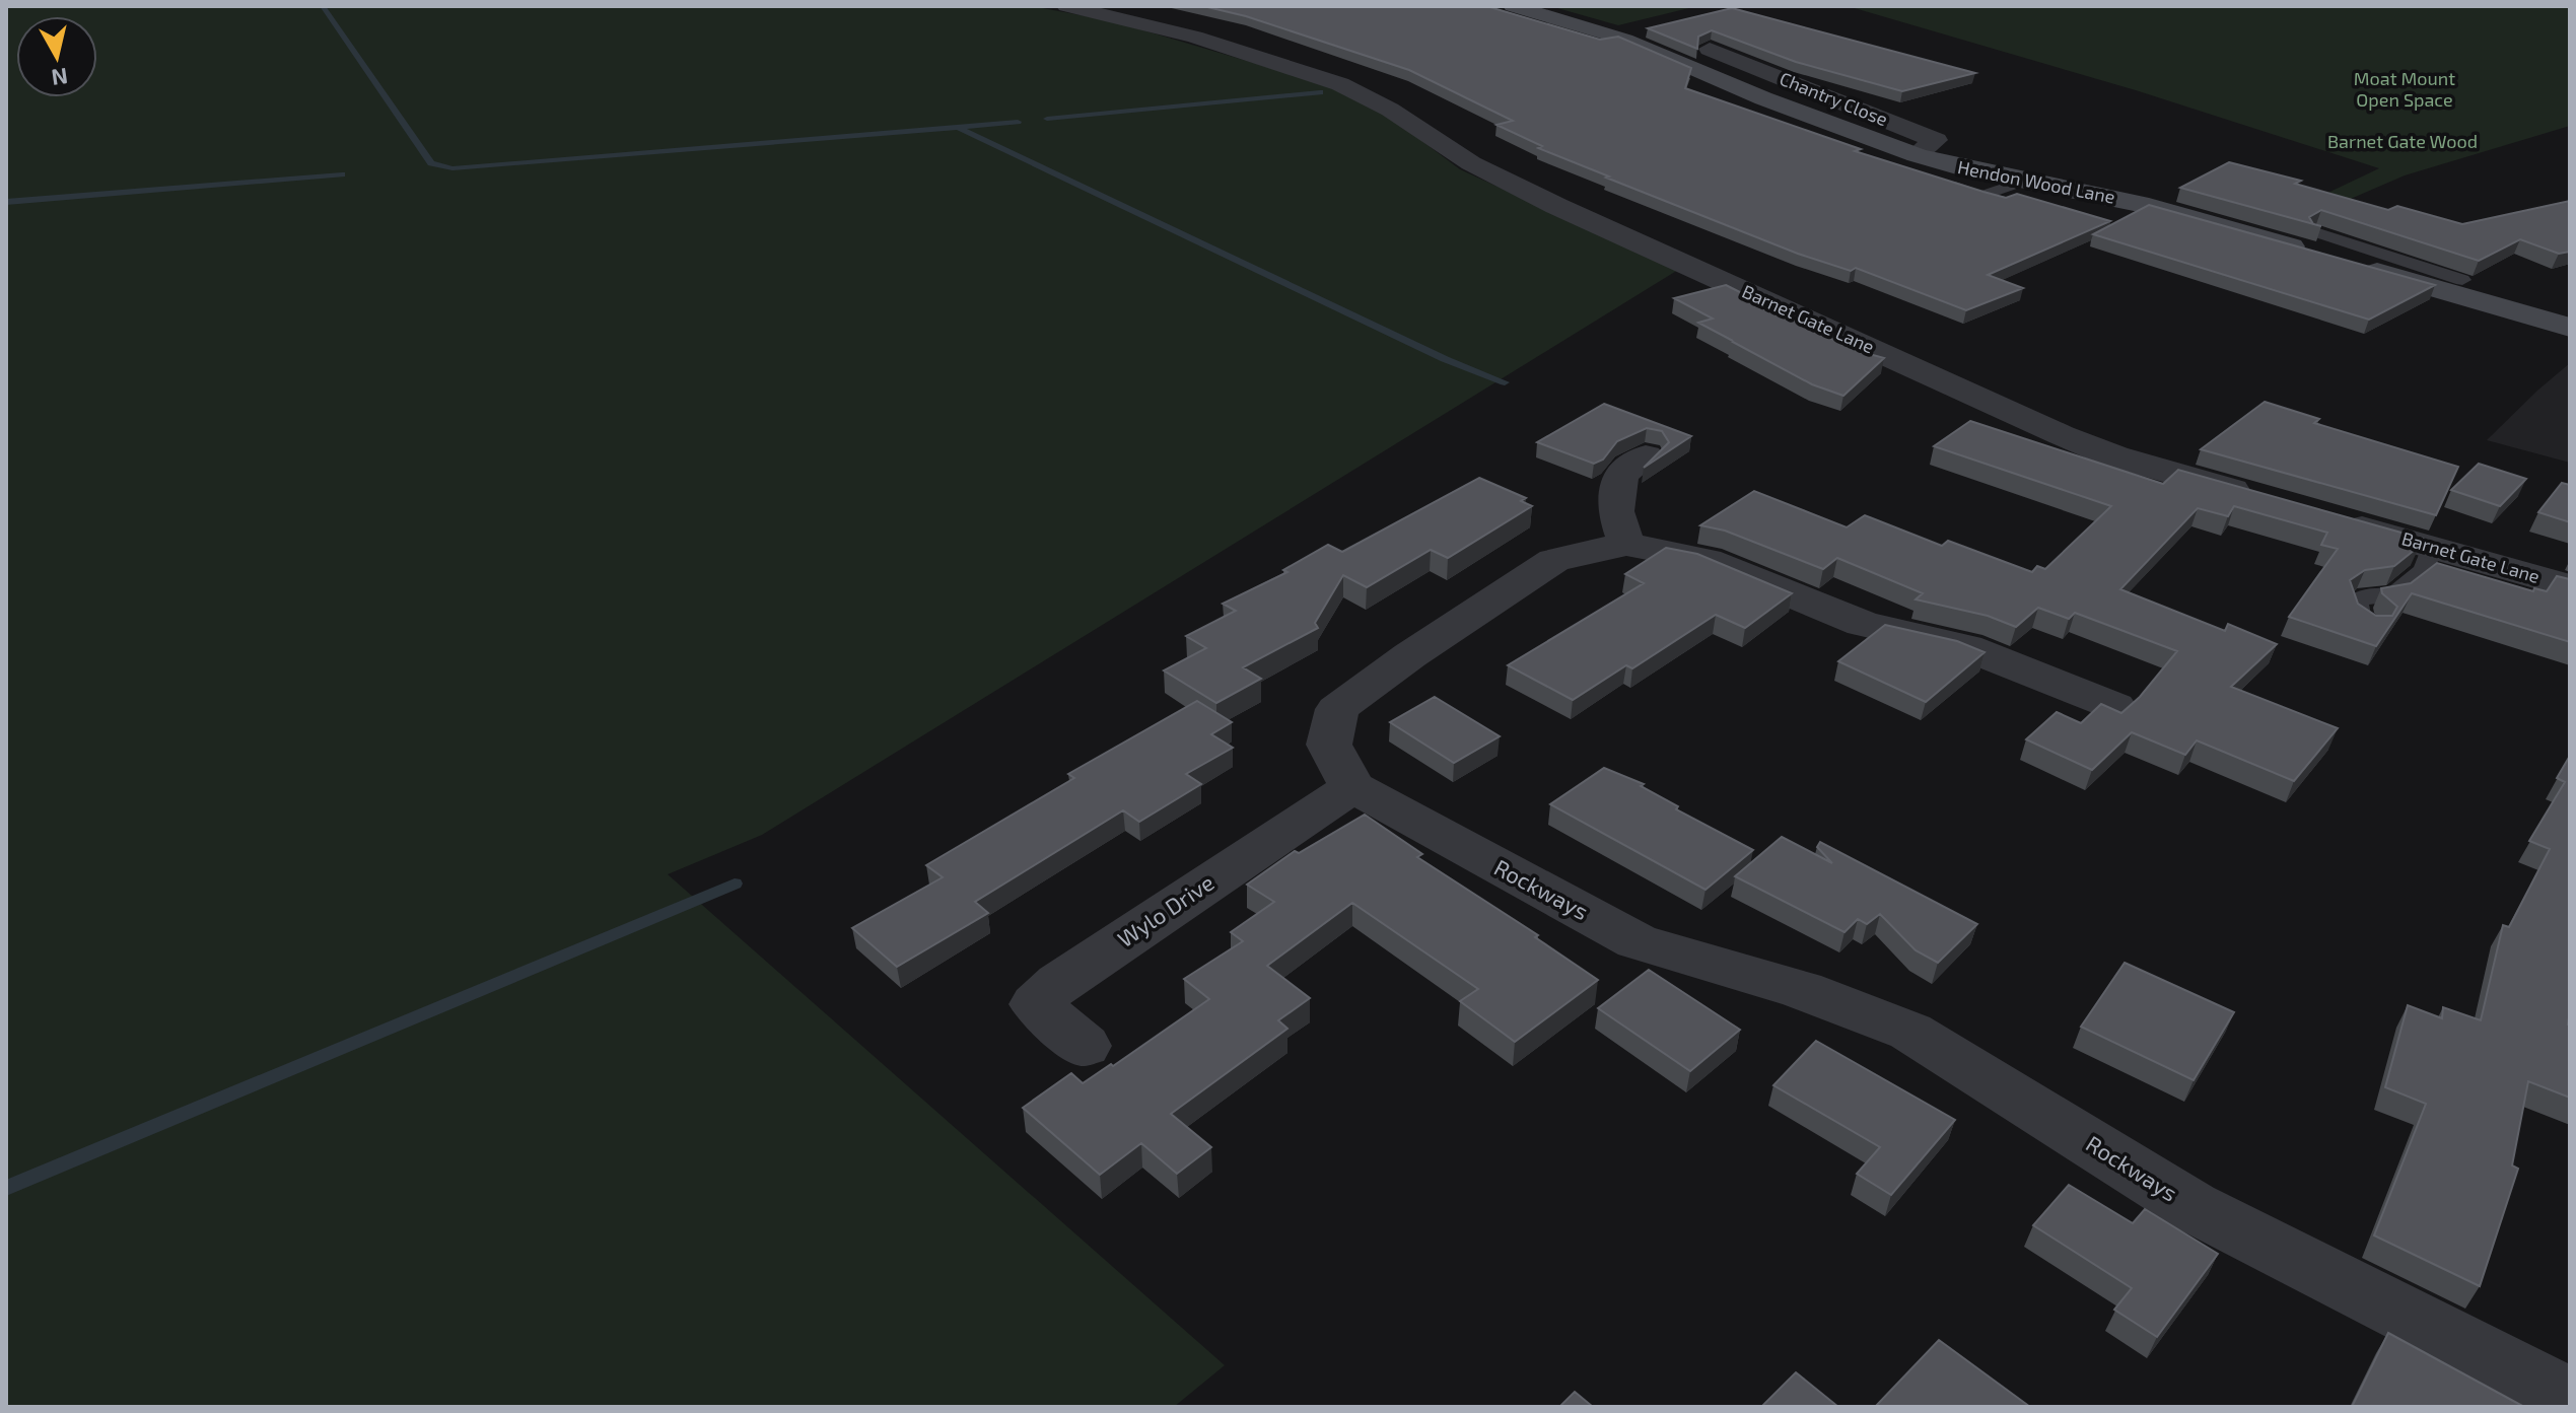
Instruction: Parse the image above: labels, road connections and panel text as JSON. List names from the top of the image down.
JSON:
{
  "streets": {
    "main road": ["Hendon Wood Lane"],
    "street": [
      "Chantry Close",
      "Barnet Gate Lane",
      "Rockways",
      "Wylo Drive"
    ]
  },
  "crossings": [
    ["Chantry Close", "Hendon Wood Lane"],
    ["Rockways", "Wylo Drive"]
  ],
  "parks": ["Moat Mount Open Space", "Barnet Gate Wood"],
  "north": "bottom"
}
